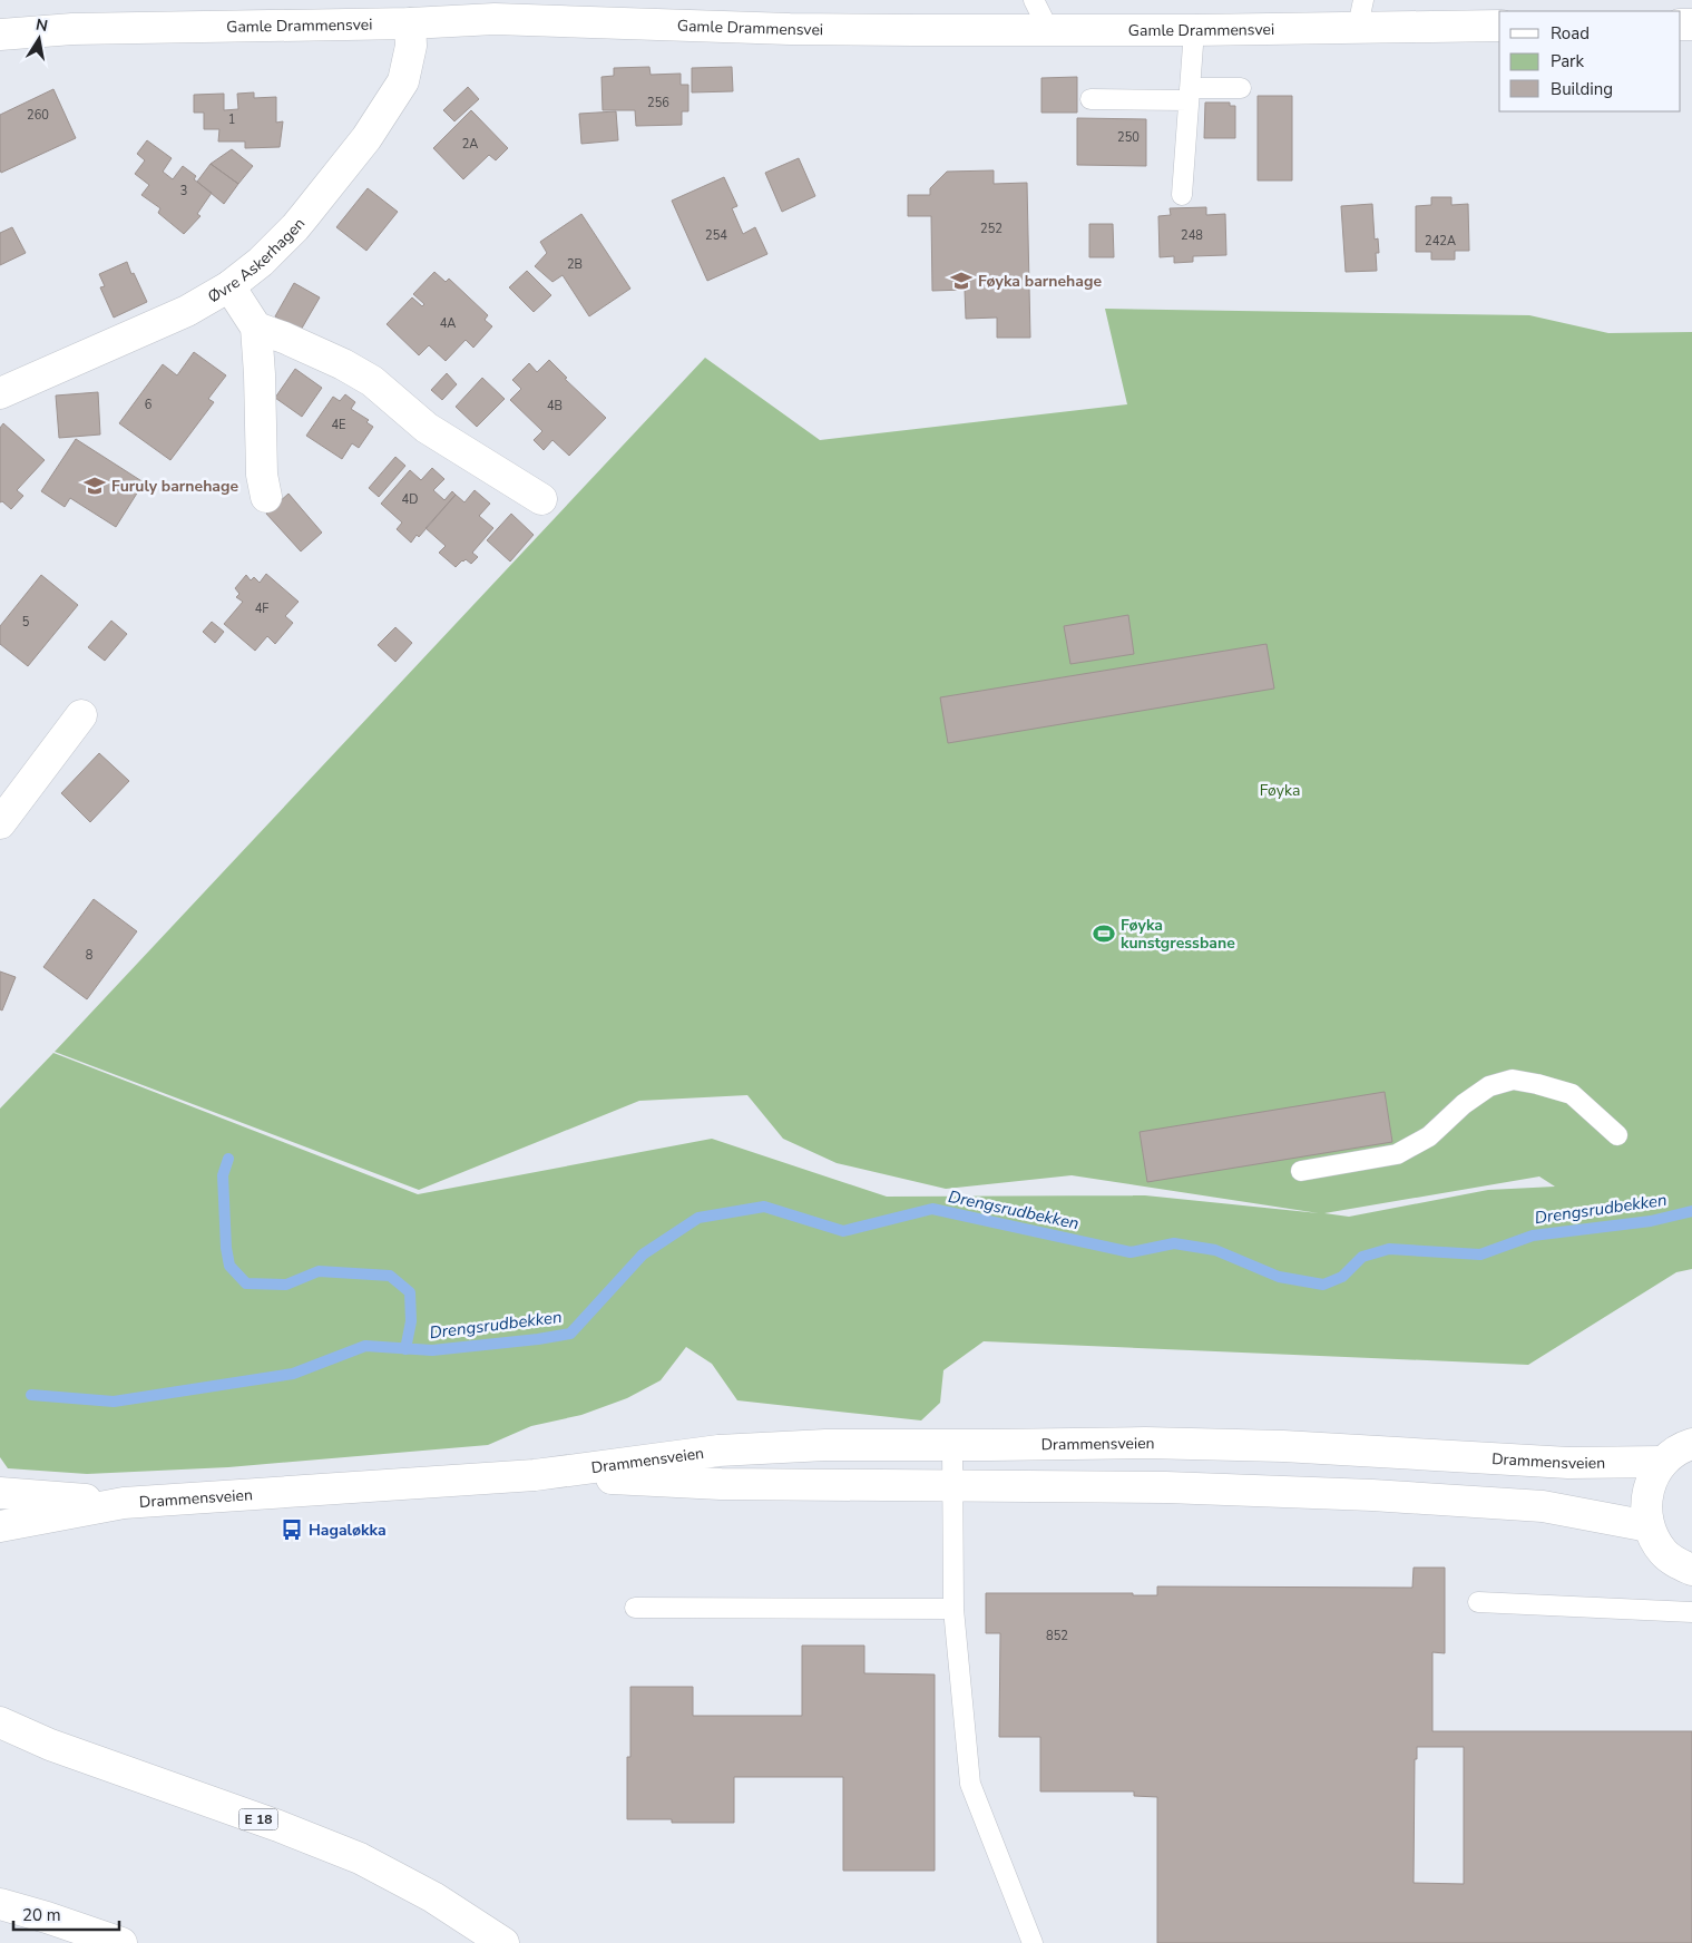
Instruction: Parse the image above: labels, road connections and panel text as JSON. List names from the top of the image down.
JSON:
{
  "streets": {
    "main road": [
      "Gamle Drammensvei",
      "Øvre Askerhagen",
      "Drammensveien",
      "E 18"
    ]
  },
  "crossings": [
    ["Gamle Drammensvei", "Øvre Askerhagen"]
  ],
  "water": ["Drengsrudbekken"],
  "parks": ["Føyka"],
  "places": {
    "school or university": ["Føyka barnehage", "Furuly barnehage"],
    "sports": ["Føyka kunstgressbane"],
    "bus stop": ["Hagaløkka"]
  },
  "house_numbers": [
    "256",
    "260",
    "1",
    "250",
    "2A",
    "3",
    "252",
    "254",
    "248",
    "242A",
    "2B",
    "4A",
    "6",
    "4B",
    "4E",
    "4D",
    "4F",
    "5",
    "8",
    "852"
  ],
  "legend": ["Road", "Park", "Building"],
  "scale_bar": "20 m",
  "north": "top"
}
